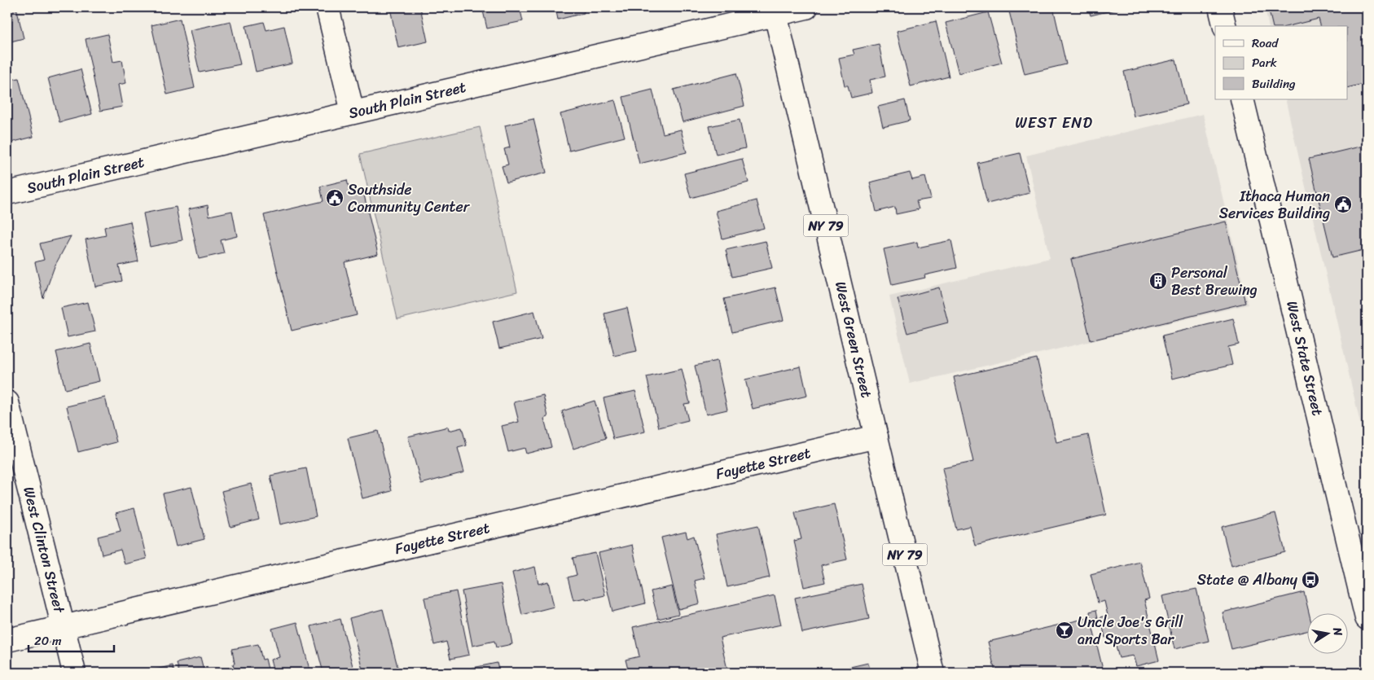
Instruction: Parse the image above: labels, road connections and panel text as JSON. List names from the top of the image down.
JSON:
{
  "streets": {
    "main road": [
      "South Plain Street",
      "NY 79",
      "West Green Street",
      "West State Street",
      "Fayette Street",
      "West Clinton Street"
    ]
  },
  "crossings": [
    ["South Plain Street", "West Green Street"],
    ["West Green Street", "Fayette Street"],
    ["Fayette Street", "West Clinton Street"]
  ],
  "districts": ["WEST END"],
  "places": {
    "public building": ["Southside Community Center", "Ithaca Human Services Building"],
    "building": ["Personal Best Brewing"],
    "bus stop": ["State @ Albany"],
    "bar": ["Uncle Joe's Grill and Sports Bar"]
  },
  "legend": ["Road", "Park", "Building"],
  "scale_bar": "20 m",
  "north": "right"
}
